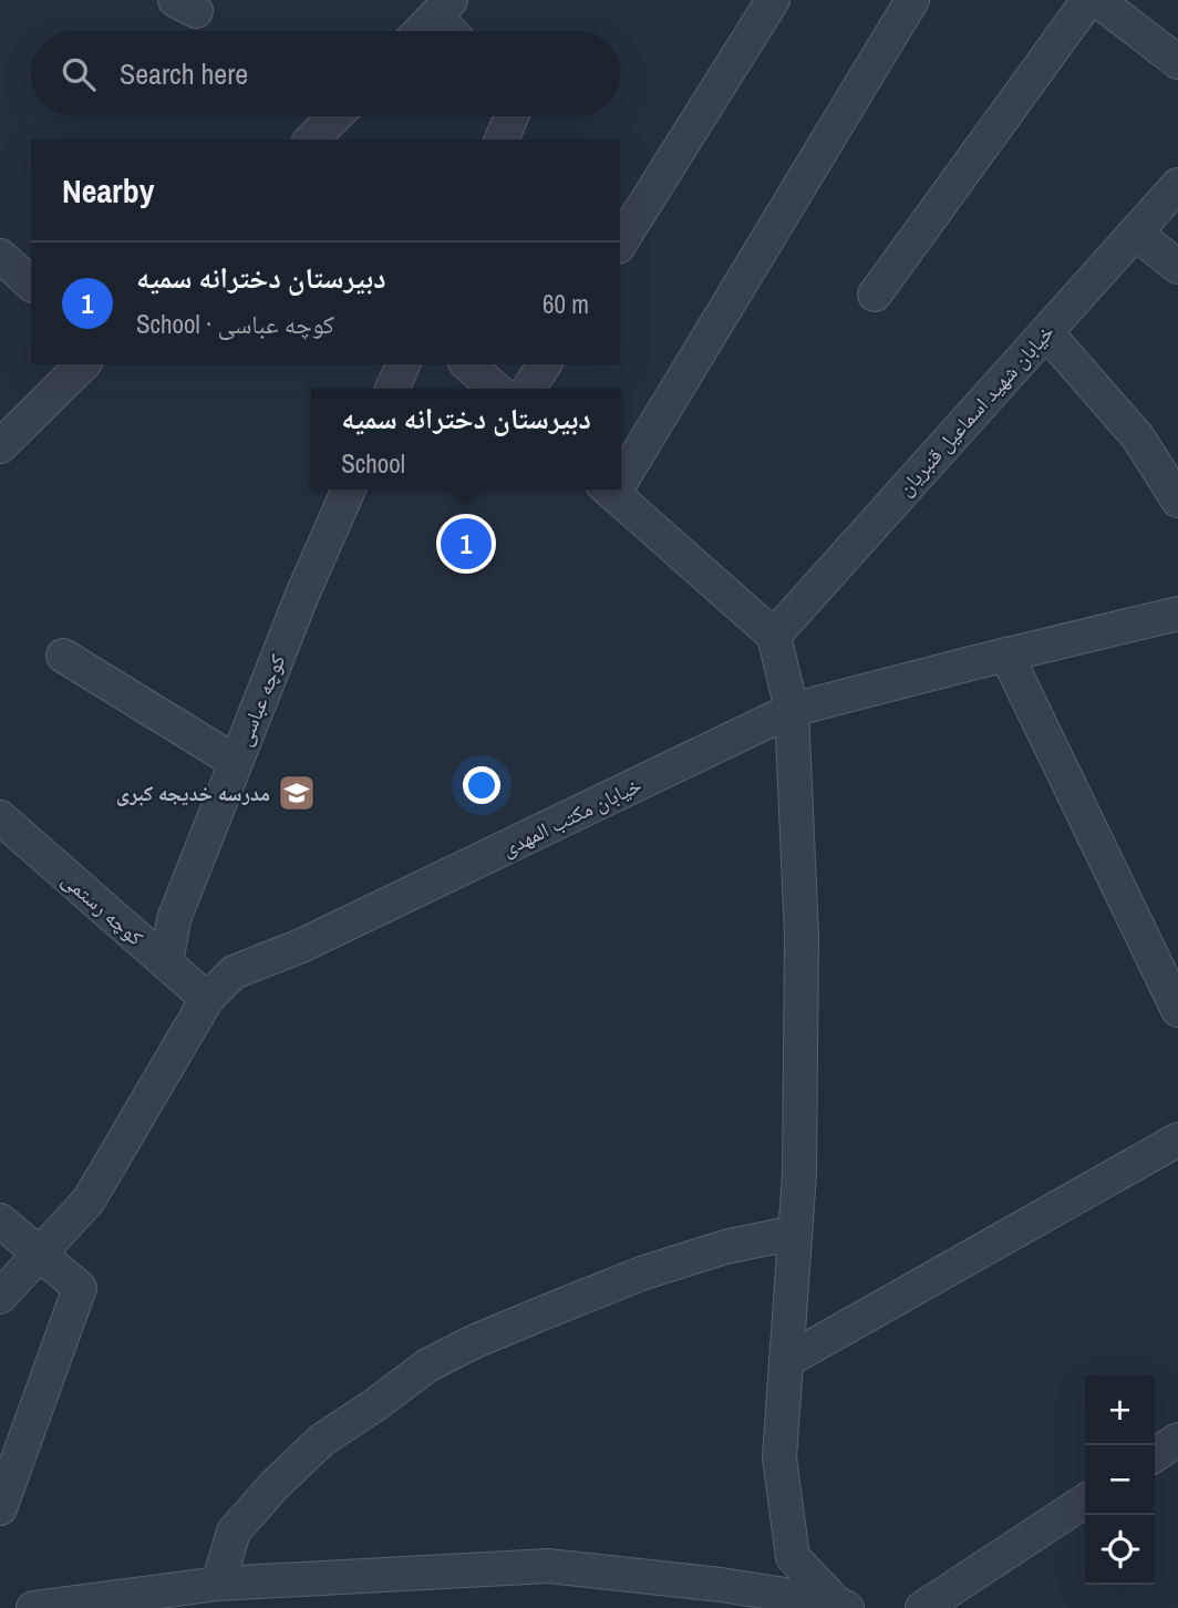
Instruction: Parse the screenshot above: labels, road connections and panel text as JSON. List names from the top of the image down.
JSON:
{
  "streets": {
    "street": [
      "خیابان شهید اسماعیل قنبریان",
      "کوچه عباسی",
      "خیابان مکتب المهدی",
      "کوچه رستمی"
    ]
  },
  "crossings": [
    ["کوچه عباسی", "کوچه رستمی"],
    ["خیابان مکتب المهدی", "کوچه رستمی"]
  ],
  "places": {
    "school or university": ["مدرسه خدیجه کبری"]
  },
  "page": {
    "search": "Search here",
    "heading": "Nearby",
    "list": [
      {
        "mark": "1",
        "name": "دبیرستان دخترانه سمیه",
        "note": "School · کوچه عباسی",
        "value": "60 m"
      }
    ],
    "popup": ["دبیرستان دخترانه سمیه", "School"],
    "pins": "1",
    "map_buttons": ["+", "−"]
  }
}
